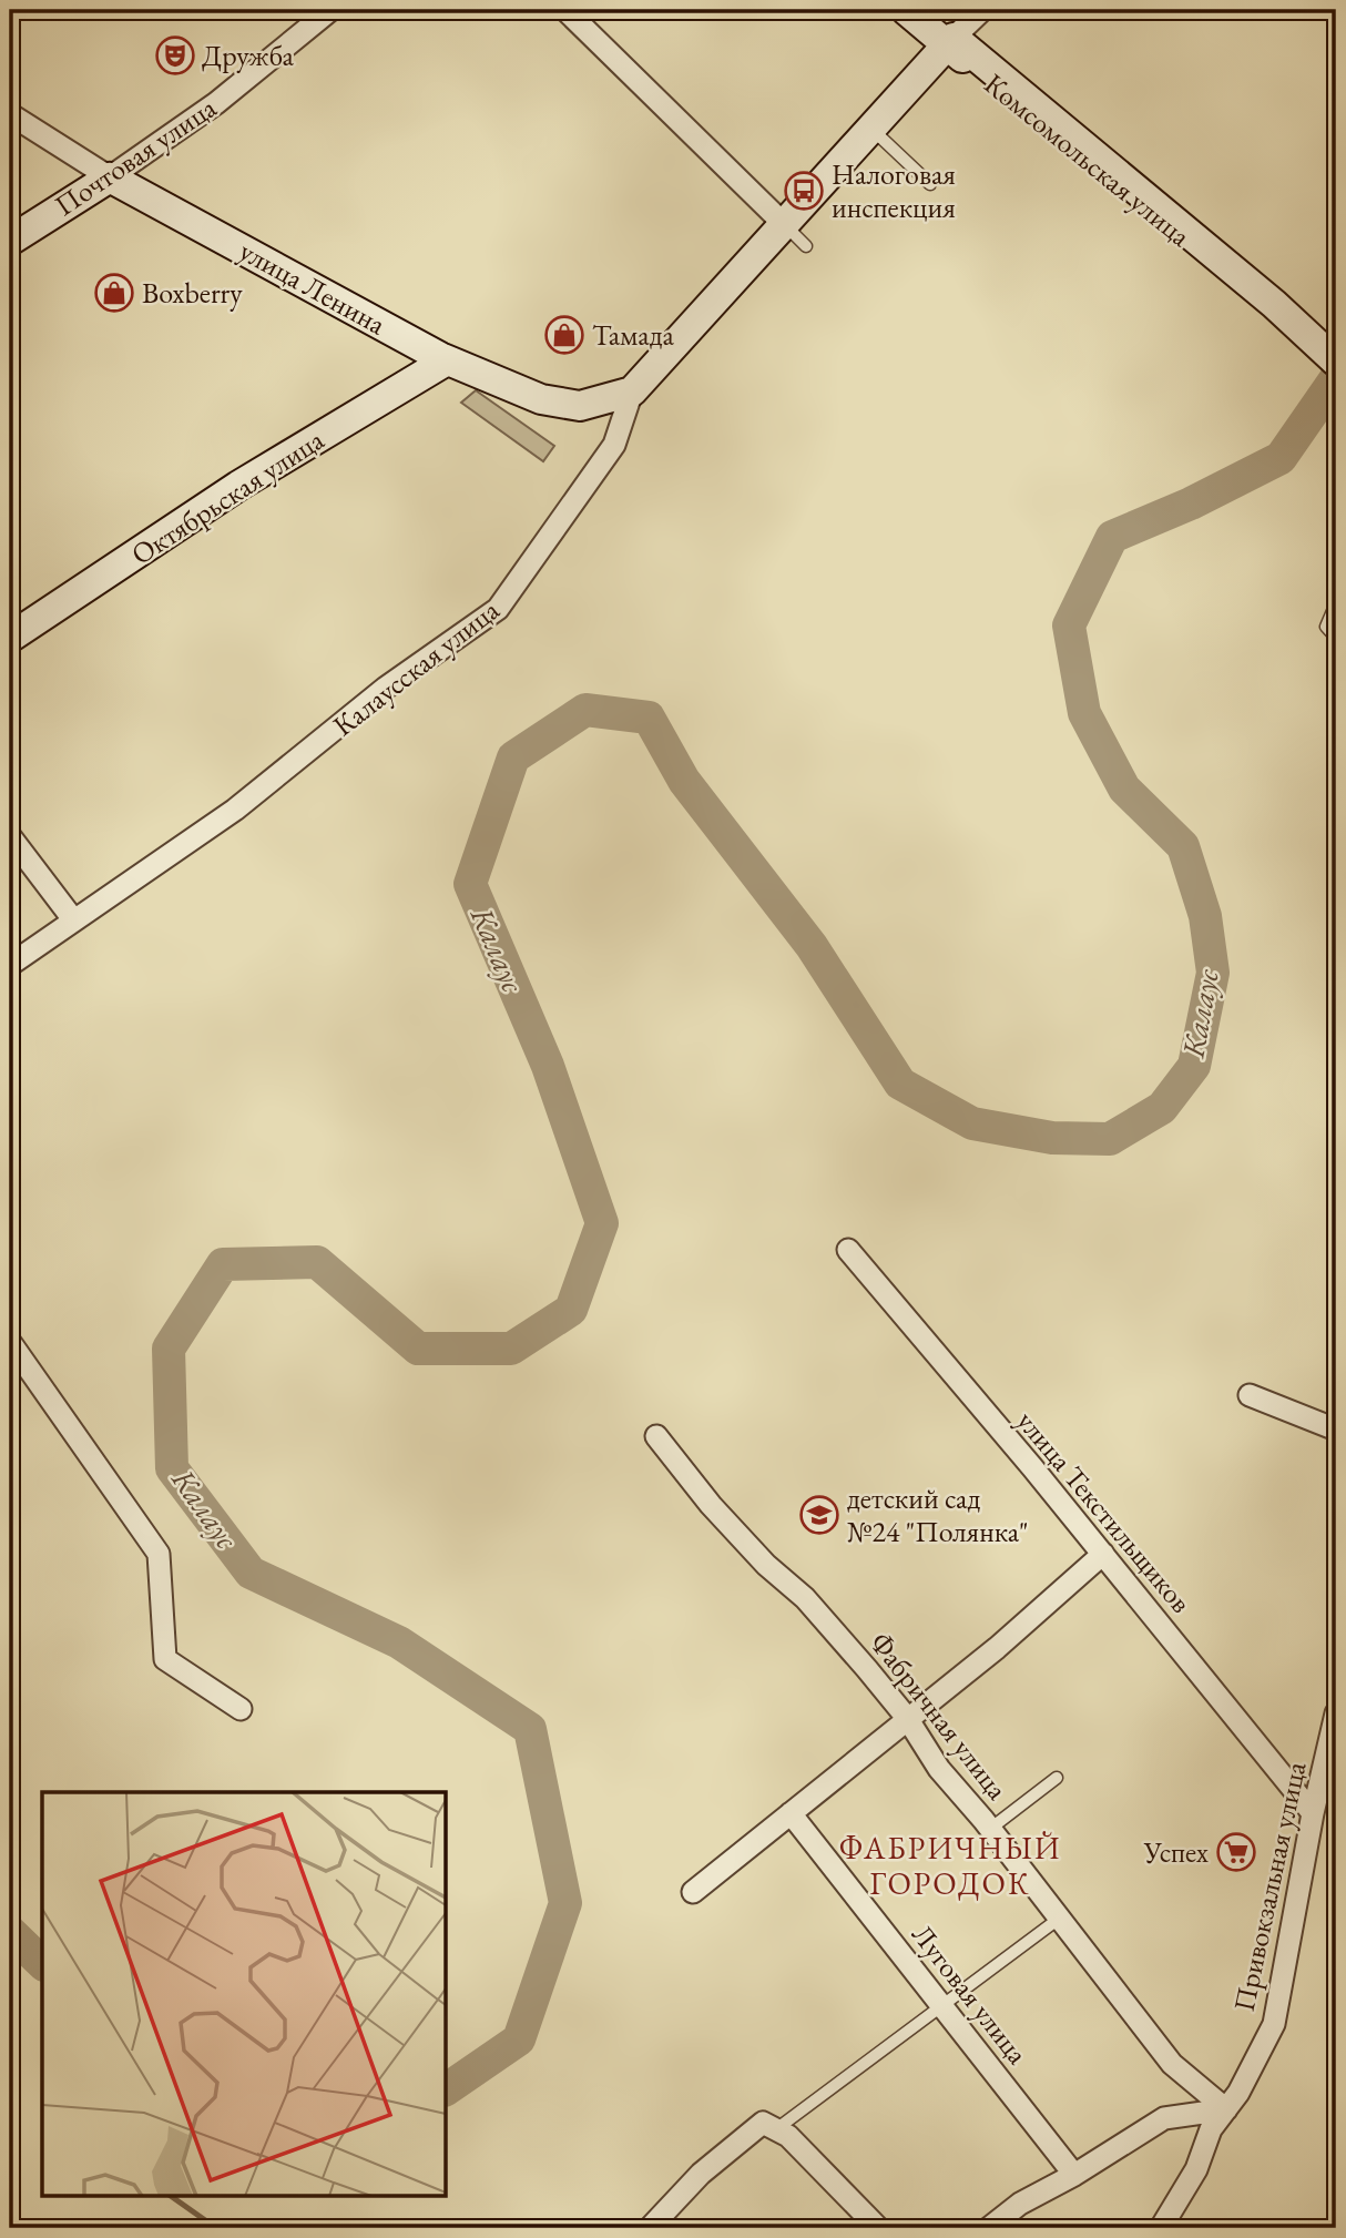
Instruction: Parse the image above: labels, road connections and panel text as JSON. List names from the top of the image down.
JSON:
{
  "streets": {
    "main road": [
      "Почтовая улица",
      "Комсомольская улица",
      "улица Ленина",
      "Октябрьская улица",
      "Калаусская улица"
    ],
    "street": [
      "улица Текстильщиков",
      "Фабричная улица",
      "Привокзальная улица",
      "Луговая улица"
    ]
  },
  "crossings": [
    ["Почтовая улица", "улица Ленина"],
    ["Комсомольская улица", "Калаусская улица"],
    ["улица Ленина", "Октябрьская улица"],
    ["улица Ленина", "Калаусская улица"],
    ["улица Текстильщиков", "Привокзальная улица"],
    ["Фабричная улица", "Привокзальная улица"]
  ],
  "districts": ["ФАБРИЧНЫЙ ГОРОДОК"],
  "water": ["Калаус"],
  "places": {
    "theatre": ["Дружба"],
    "bus stop": ["Налоговая инспекция"],
    "shop": ["Boxberry", "Тамада"],
    "school or university": ["детский сад №24 \"Полянка\""],
    "supermarket": ["Успех"]
  }
}
